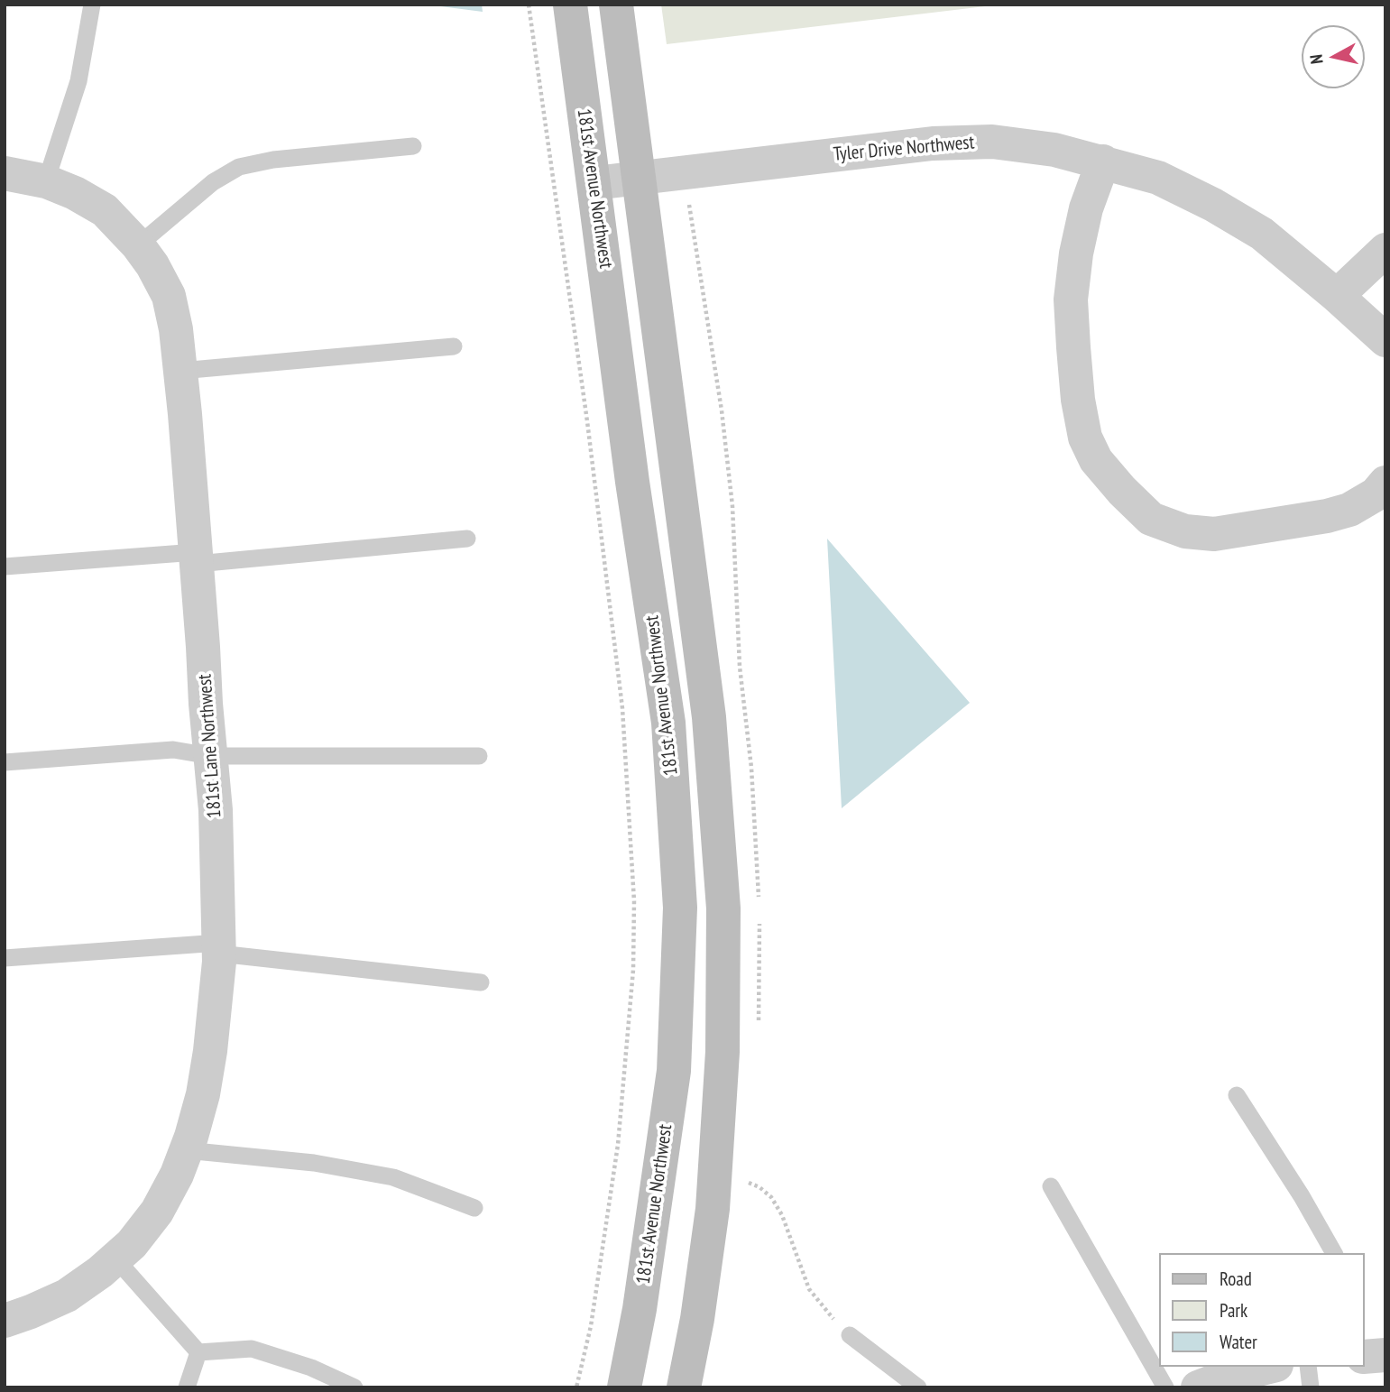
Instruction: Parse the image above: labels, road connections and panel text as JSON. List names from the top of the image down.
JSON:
{
  "streets": {
    "main road": ["181st Avenue Northwest"],
    "street": ["Tyler Drive Northwest", "181st Lane Northwest"]
  },
  "crossings": [
    ["Tyler Drive Northwest", "181st Avenue Northwest"]
  ],
  "legend": ["Road", "Park", "Water"],
  "north": "left"
}
